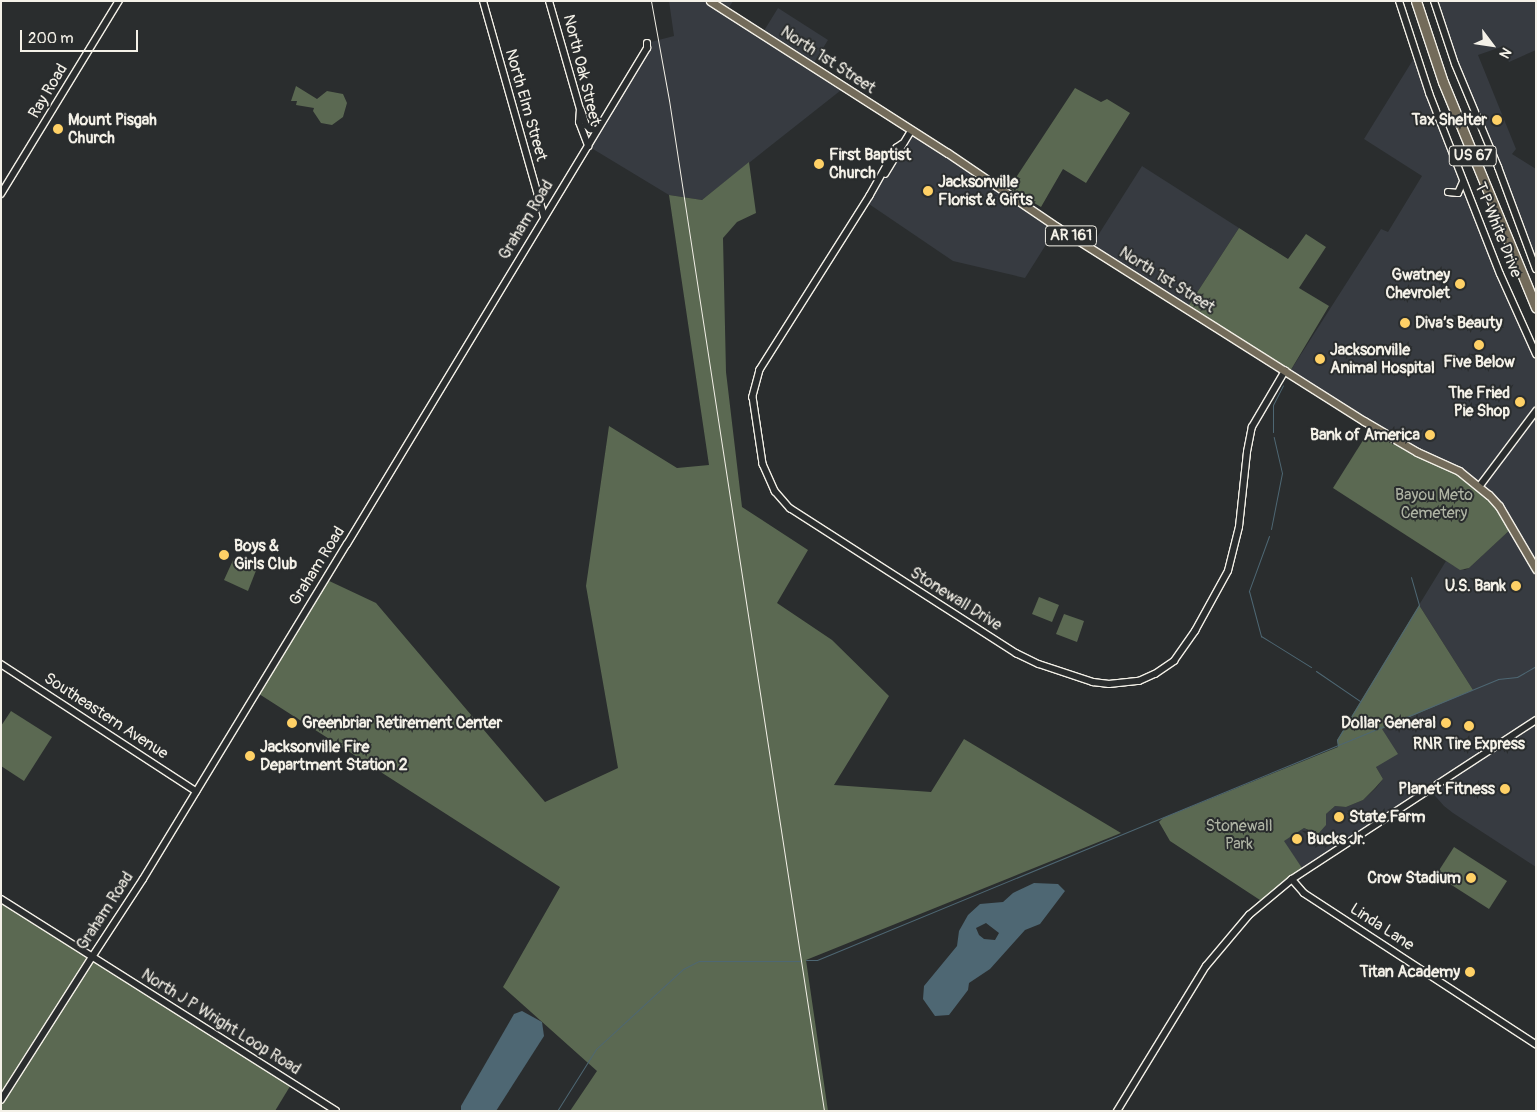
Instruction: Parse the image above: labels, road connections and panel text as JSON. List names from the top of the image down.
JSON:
{
  "streets": {
    "highway": ["US 67"],
    "main road": [
      "North 1st Street",
      "North Oak Street",
      "North Elm Street",
      "Graham Road",
      "T P White Drive",
      "AR 161",
      "North J P Wright Loop Road"
    ],
    "street": [
      "Ray Road",
      "Stonewall Drive",
      "Southeastern Avenue",
      "Linda Lane"
    ]
  },
  "crossings": [
    ["North 1st Street", "Stonewall Drive"],
    ["North Oak Street", "Graham Road"],
    ["North Elm Street", "Graham Road"],
    ["Graham Road", "Southeastern Avenue"],
    ["Graham Road", "North J P Wright Loop Road"]
  ],
  "parks": ["Bayou Meto Cemetery", "Stonewall Park"],
  "places": [
    "Tax Shelter",
    "Mount Pisgah Church",
    "First Baptist Church",
    "Jacksonville Florist & Gifts",
    "Gwatney Chevrolet",
    "Diva’s Beauty",
    "Five Below",
    "Jacksonville Animal Hospital",
    "The Fried Pie Shop",
    "Bank of America",
    "Boys & Girls Club",
    "U.S. Bank",
    "Greenbriar Retirement Center",
    "Dollar General",
    "RNR Tire Express",
    "Jacksonville Fire Department Station 2",
    "Planet Fitness",
    "State Farm",
    "Bucks Jr.",
    "Crow Stadium",
    "Titan Academy"
  ],
  "scale_bar": "200 m",
  "north": "bottom right"
}
